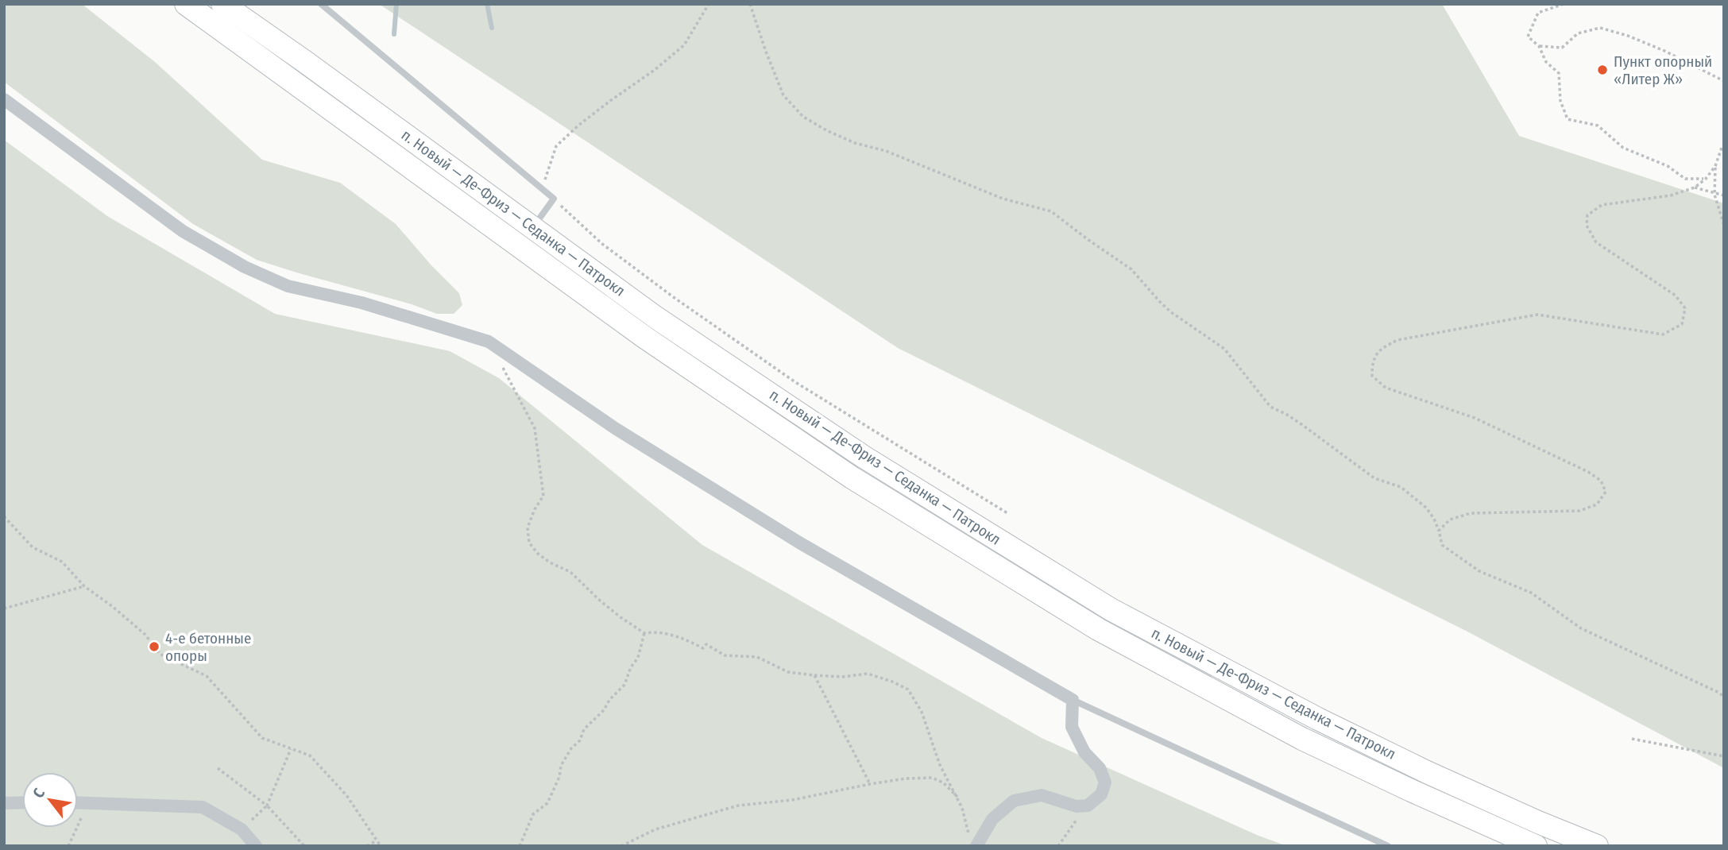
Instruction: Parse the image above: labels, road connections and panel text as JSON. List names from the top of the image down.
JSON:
{
  "streets": {
    "highway": ["п. Новый — Де-Фриз — Седанка — Патрокл"]
  },
  "places": ["Пункт опорный «Литер Ж»", "4-е бетонные опоры"],
  "north": "top left"
}
